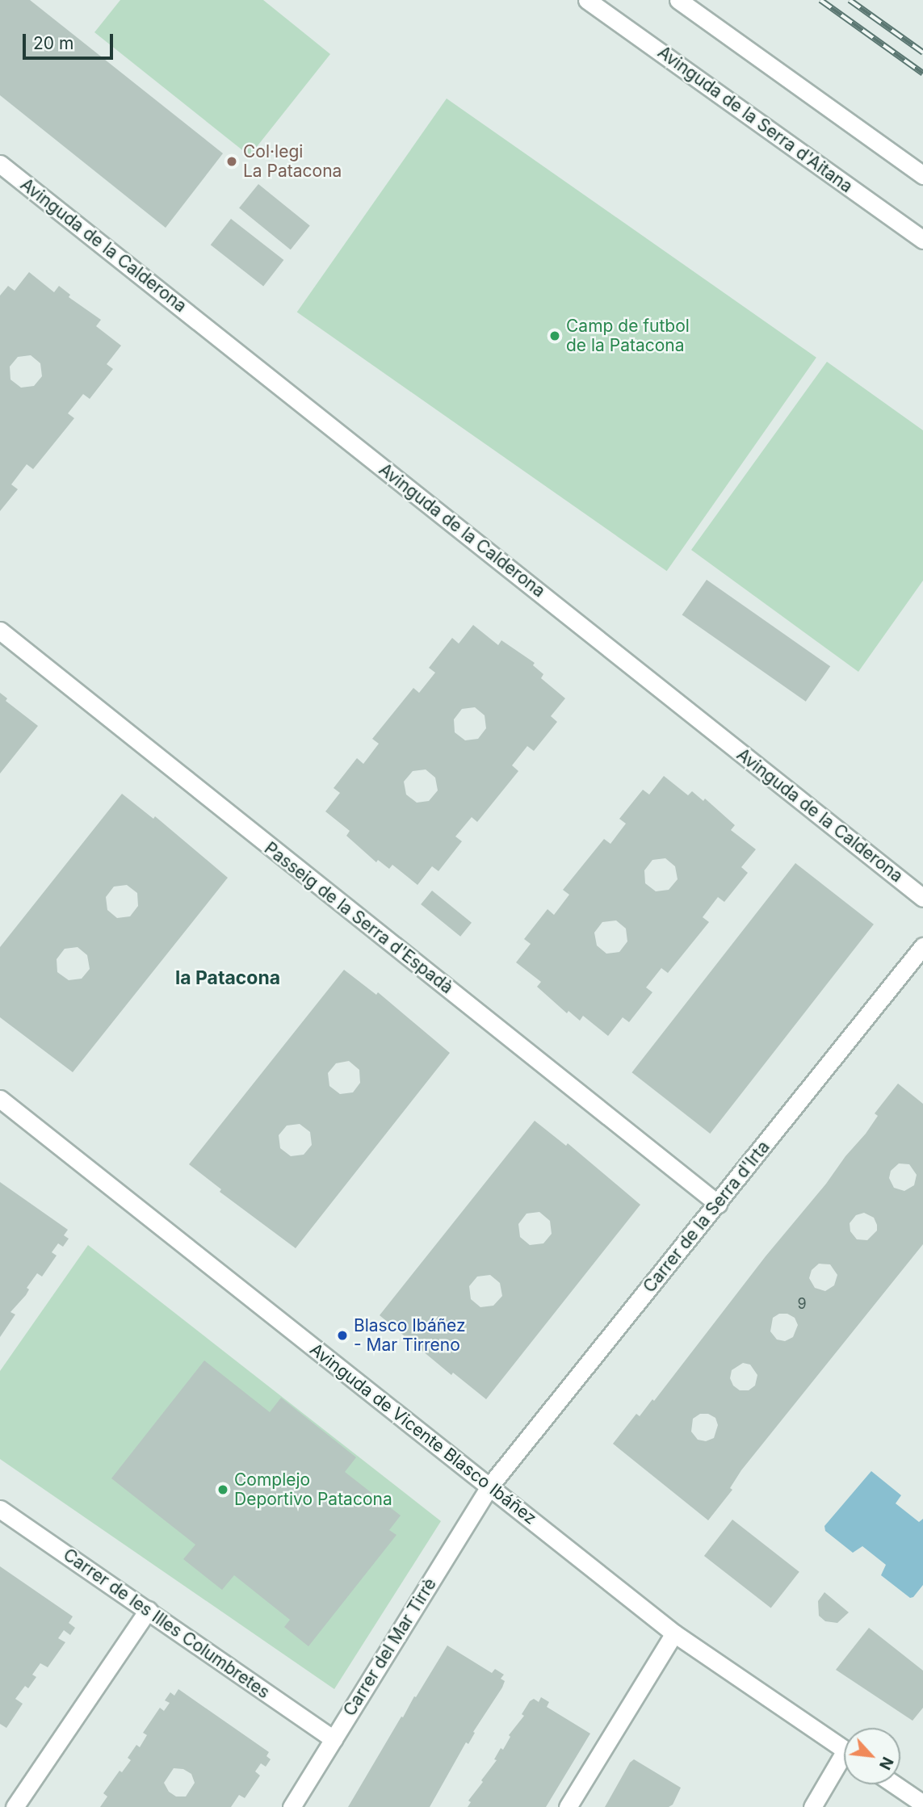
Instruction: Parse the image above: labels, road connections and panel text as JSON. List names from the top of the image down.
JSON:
{
  "streets": {
    "street": [
      "Avinguda de la Serra d'Aitana",
      "Avinguda de la Calderona",
      "Passeig de la Serra d'Espadà",
      "Carrer de la Serra d'Irta",
      "Avinguda de Vicente Blasco Ibáñez",
      "Carrer de les Illes Columbretes",
      "Carrer del Mar Tirrè"
    ]
  },
  "crossings": [
    ["Passeig de la Serra d'Espadà", "Carrer de la Serra d'Irta"],
    ["Carrer de la Serra d'Irta", "Avinguda de Vicente Blasco Ibáñez"],
    ["Carrer de la Serra d'Irta", "Carrer del Mar Tirrè"],
    ["Avinguda de Vicente Blasco Ibáñez", "Carrer del Mar Tirrè"],
    ["Carrer de les Illes Columbretes", "Carrer del Mar Tirrè"]
  ],
  "districts": ["la Patacona"],
  "places": [
    "Col·legi La Patacona",
    "Camp de futbol de la Patacona",
    "Blasco Ibáñez - Mar Tirreno",
    "Complejo Deportivo Patacona"
  ],
  "house_numbers": ["9"],
  "scale_bar": "20 m",
  "north": "bottom right"
}
